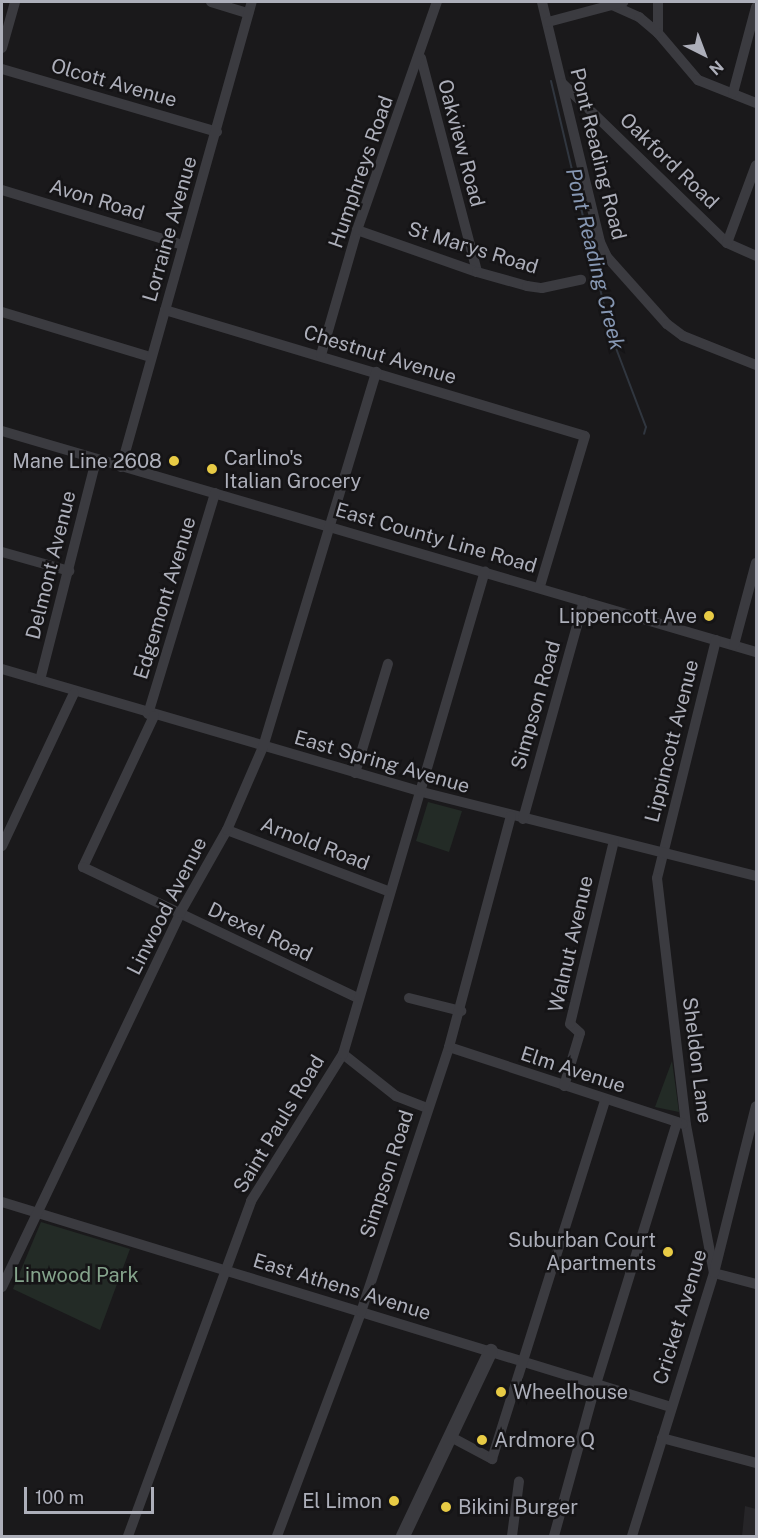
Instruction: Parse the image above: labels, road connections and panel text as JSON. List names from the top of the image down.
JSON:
{
  "streets": {
    "street": [
      "Olcott Avenue",
      "Oakview Road",
      "Pont Reading Road",
      "Oakford Road",
      "Humphreys Road",
      "Avon Road",
      "Lorraine Avenue",
      "St Marys Road",
      "Chestnut Avenue",
      "East County Line Road",
      "Delmont Avenue",
      "Edgemont Avenue",
      "Simpson Road",
      "Lippincott Avenue",
      "East Spring Avenue",
      "Arnold Road",
      "Linwood Avenue",
      "Drexel Road",
      "Walnut Avenue",
      "Sheldon Lane",
      "Elm Avenue",
      "Saint Pauls Road",
      "East Athens Avenue",
      "Cricket Avenue"
    ]
  },
  "crossings": [
    ["Olcott Avenue", "Lorraine Avenue"],
    ["Oakview Road", "Humphreys Road"],
    ["Oakview Road", "St Marys Road"],
    ["Pont Reading Road", "Oakford Road"],
    ["Humphreys Road", "St Marys Road"],
    ["Humphreys Road", "Chestnut Avenue"],
    ["Avon Road", "Lorraine Avenue"],
    ["Lorraine Avenue", "Chestnut Avenue"],
    ["Lorraine Avenue", "East County Line Road"],
    ["Chestnut Avenue", "East County Line Road"],
    ["East County Line Road", "Delmont Avenue"],
    ["East County Line Road", "Edgemont Avenue"],
    ["East County Line Road", "Simpson Road"],
    ["East County Line Road", "Lippincott Avenue"],
    ["East County Line Road", "Linwood Avenue"],
    ["Delmont Avenue", "East Spring Avenue"],
    ["Edgemont Avenue", "East Spring Avenue"],
    ["Edgemont Avenue", "Drexel Road"],
    ["Simpson Road", "East Spring Avenue"],
    ["Simpson Road", "Elm Avenue"],
    ["Simpson Road", "East Athens Avenue"],
    ["Lippincott Avenue", "East Spring Avenue"],
    ["Lippincott Avenue", "Sheldon Lane"],
    ["East Spring Avenue", "Linwood Avenue"],
    ["East Spring Avenue", "Walnut Avenue"],
    ["East Spring Avenue", "Sheldon Lane"],
    ["East Spring Avenue", "Saint Pauls Road"],
    ["Arnold Road", "Linwood Avenue"],
    ["Arnold Road", "Saint Pauls Road"],
    ["Linwood Avenue", "Drexel Road"],
    ["Linwood Avenue", "East Athens Avenue"],
    ["Drexel Road", "Saint Pauls Road"],
    ["Walnut Avenue", "Elm Avenue"],
    ["Sheldon Lane", "Elm Avenue"],
    ["Sheldon Lane", "Cricket Avenue"],
    ["Saint Pauls Road", "East Athens Avenue"],
    ["East Athens Avenue", "Cricket Avenue"]
  ],
  "water": ["Pont Reading Creek"],
  "parks": ["Linwood Park"],
  "places": [
    "Mane Line 2608",
    "Carlino's Italian Grocery",
    "Lippencott Ave",
    "Suburban Court Apartments",
    "Wheelhouse",
    "Ardmore Q",
    "El Limon",
    "Bikini Burger"
  ],
  "scale_bar": "100 m",
  "north": "bottom right"
}
